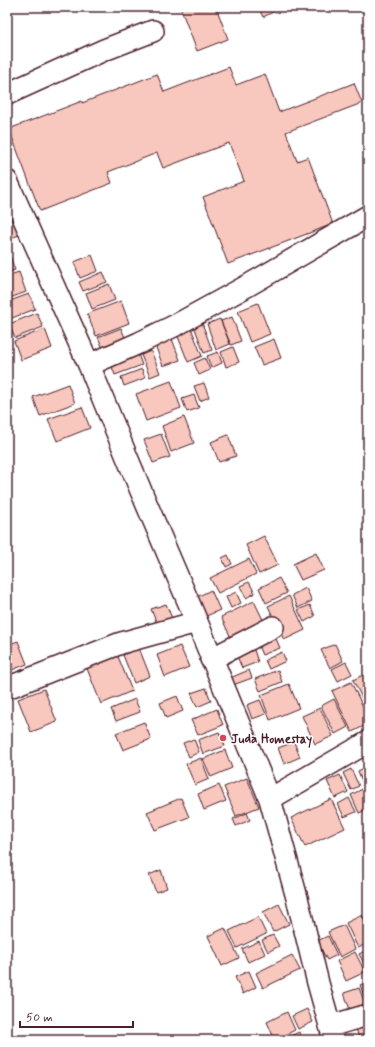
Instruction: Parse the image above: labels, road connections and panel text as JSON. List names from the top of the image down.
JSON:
{
  "places": ["Juda Homestay"],
  "scale_bar": "50 m"
}
